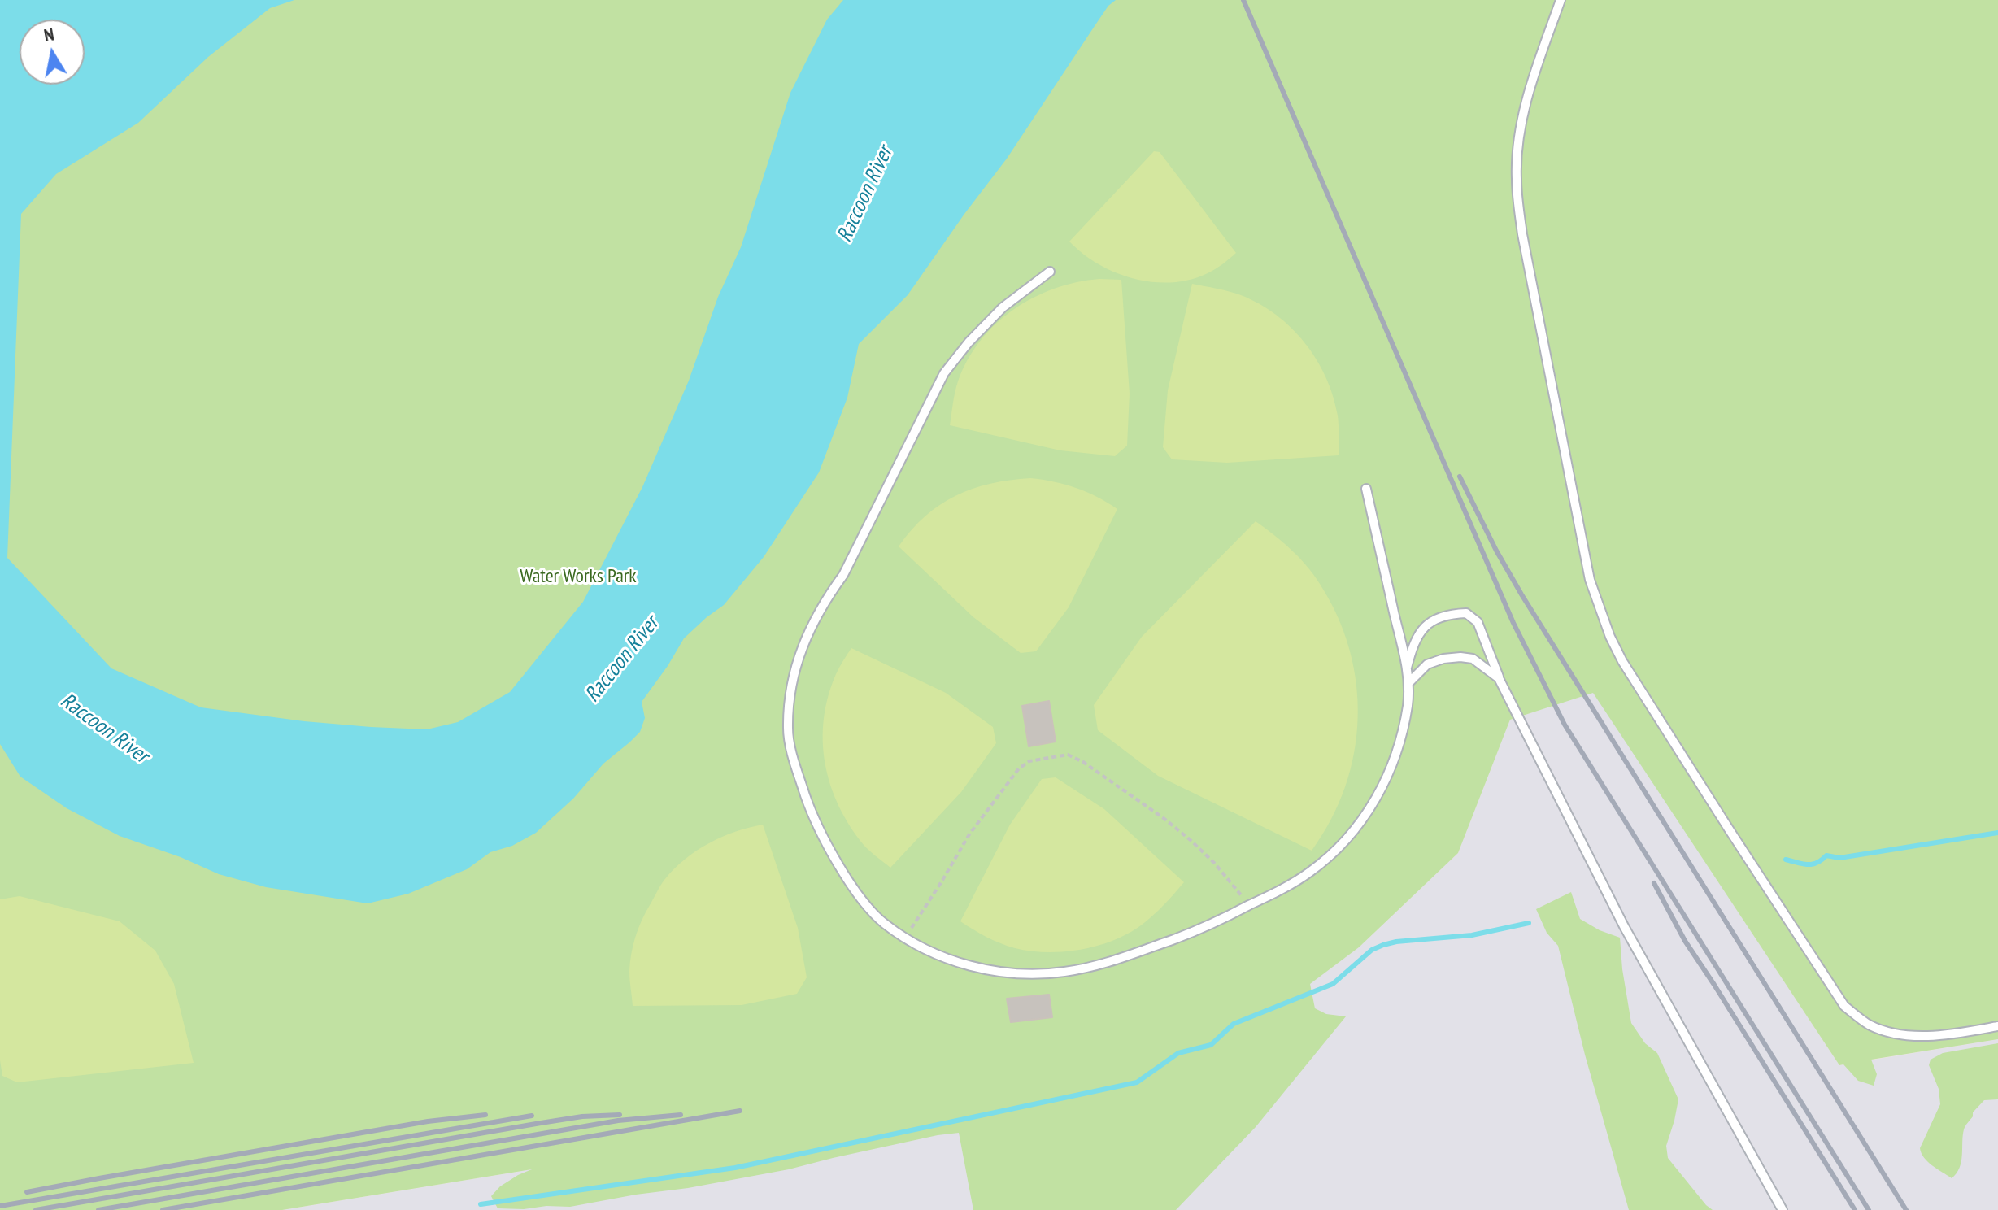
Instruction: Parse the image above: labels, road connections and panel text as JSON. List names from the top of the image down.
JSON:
{
  "water": ["Raccoon River"],
  "parks": ["Water Works Park"],
  "north": "top"
}
